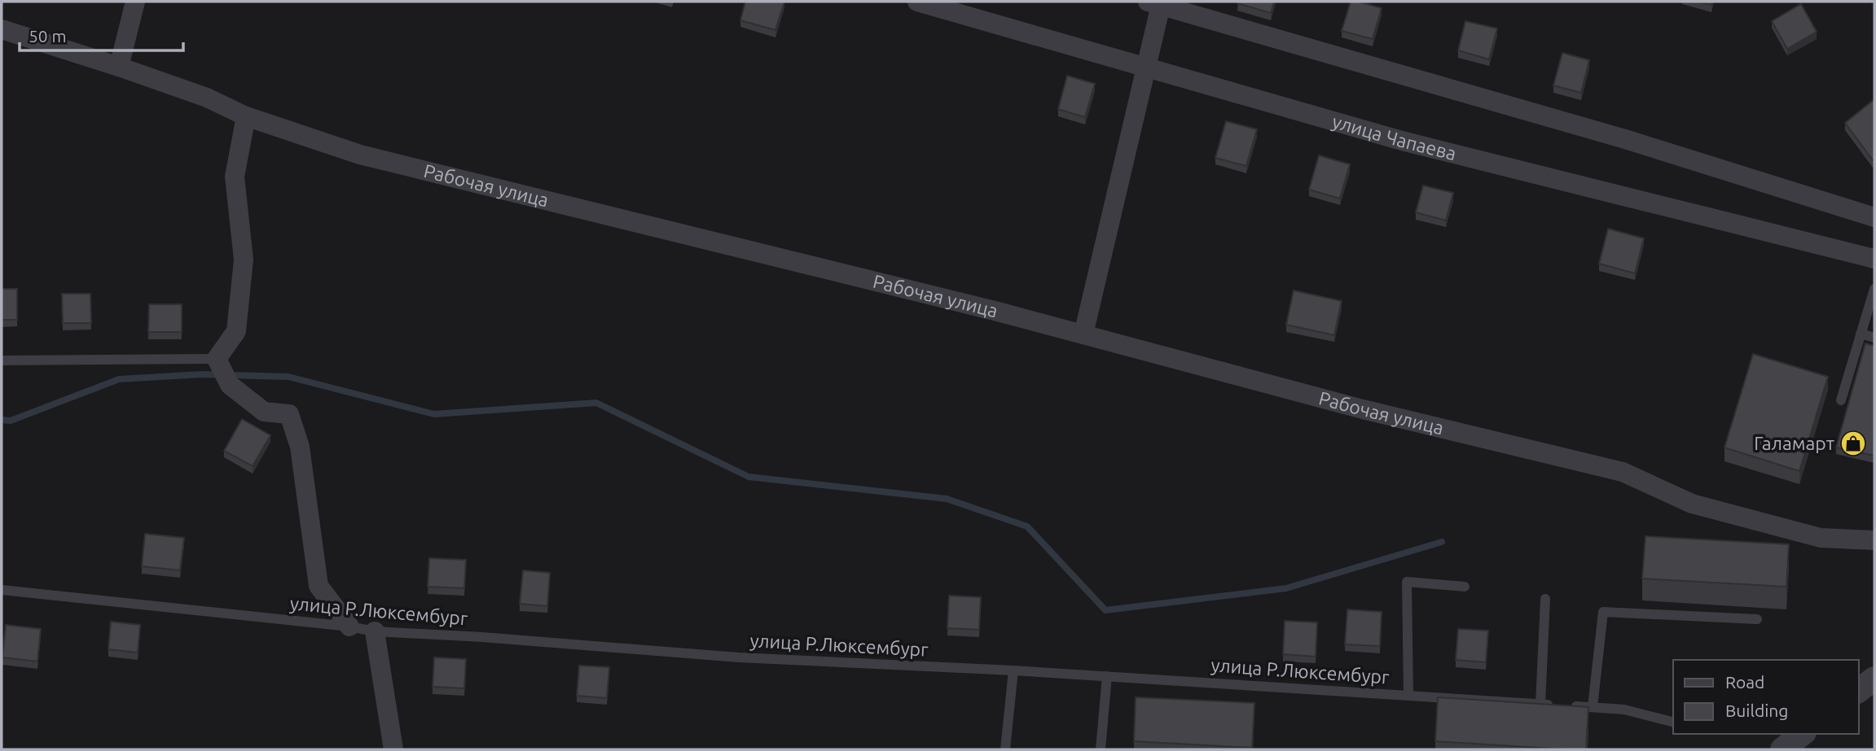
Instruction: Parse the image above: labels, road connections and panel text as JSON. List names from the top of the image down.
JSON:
{
  "streets": {
    "street": ["улица Чапаева", "Рабочая улица"],
    "lane": ["улица Р.Люксембург"]
  },
  "places": {
    "shop": ["Галамарт"]
  },
  "legend": ["Road", "Building"],
  "scale_bar": "50 m"
}
